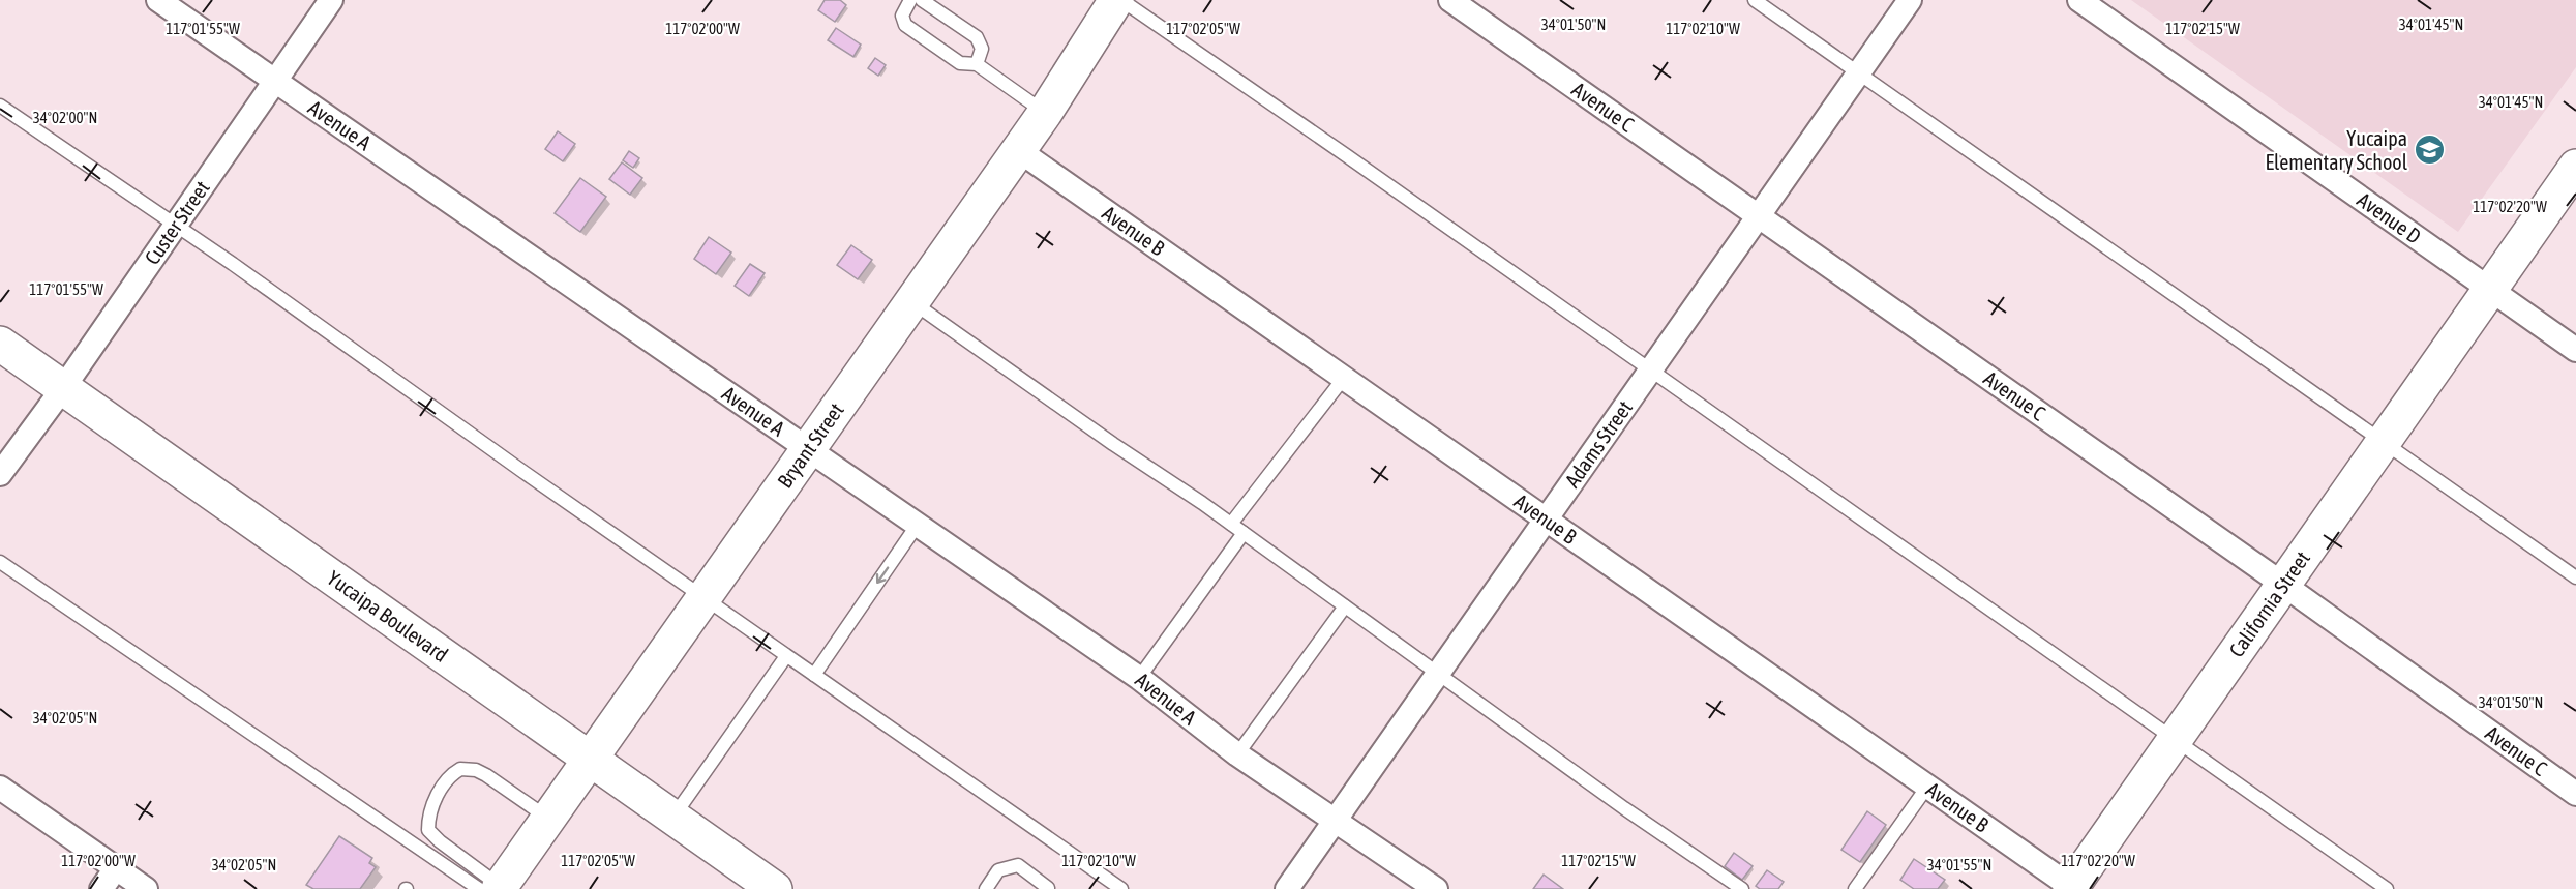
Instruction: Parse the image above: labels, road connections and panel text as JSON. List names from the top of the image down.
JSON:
{
  "streets": {
    "street": [
      "Avenue C",
      "Avenue A",
      "Avenue D",
      "Custer Street",
      "Avenue B",
      "Adams Street",
      "Bryant Street",
      "California Street",
      "Yucaipa Boulevard"
    ]
  },
  "crossings": [
    ["Avenue C", "Adams Street"],
    ["Avenue C", "California Street"],
    ["Avenue A", "Custer Street"],
    ["Avenue A", "Adams Street"],
    ["Avenue A", "Bryant Street"],
    ["Avenue D", "California Street"],
    ["Custer Street", "Yucaipa Boulevard"],
    ["Avenue B", "Adams Street"],
    ["Avenue B", "Bryant Street"],
    ["Avenue B", "California Street"],
    ["Bryant Street", "Yucaipa Boulevard"]
  ],
  "places": {
    "school or university": ["Yucaipa Elementary School"]
  },
  "coordinates": [
    "34°01'45\"N",
    "34°01'50\"N",
    "117°01'55\"W",
    "117°02'00\"W",
    "117°02'05\"W",
    "117°02'10\"W",
    "117°02'15\"W",
    "34°02'00\"N",
    "117°02'20\"W",
    "34°02'05\"N",
    "34°01'55\"N"
  ]
}
